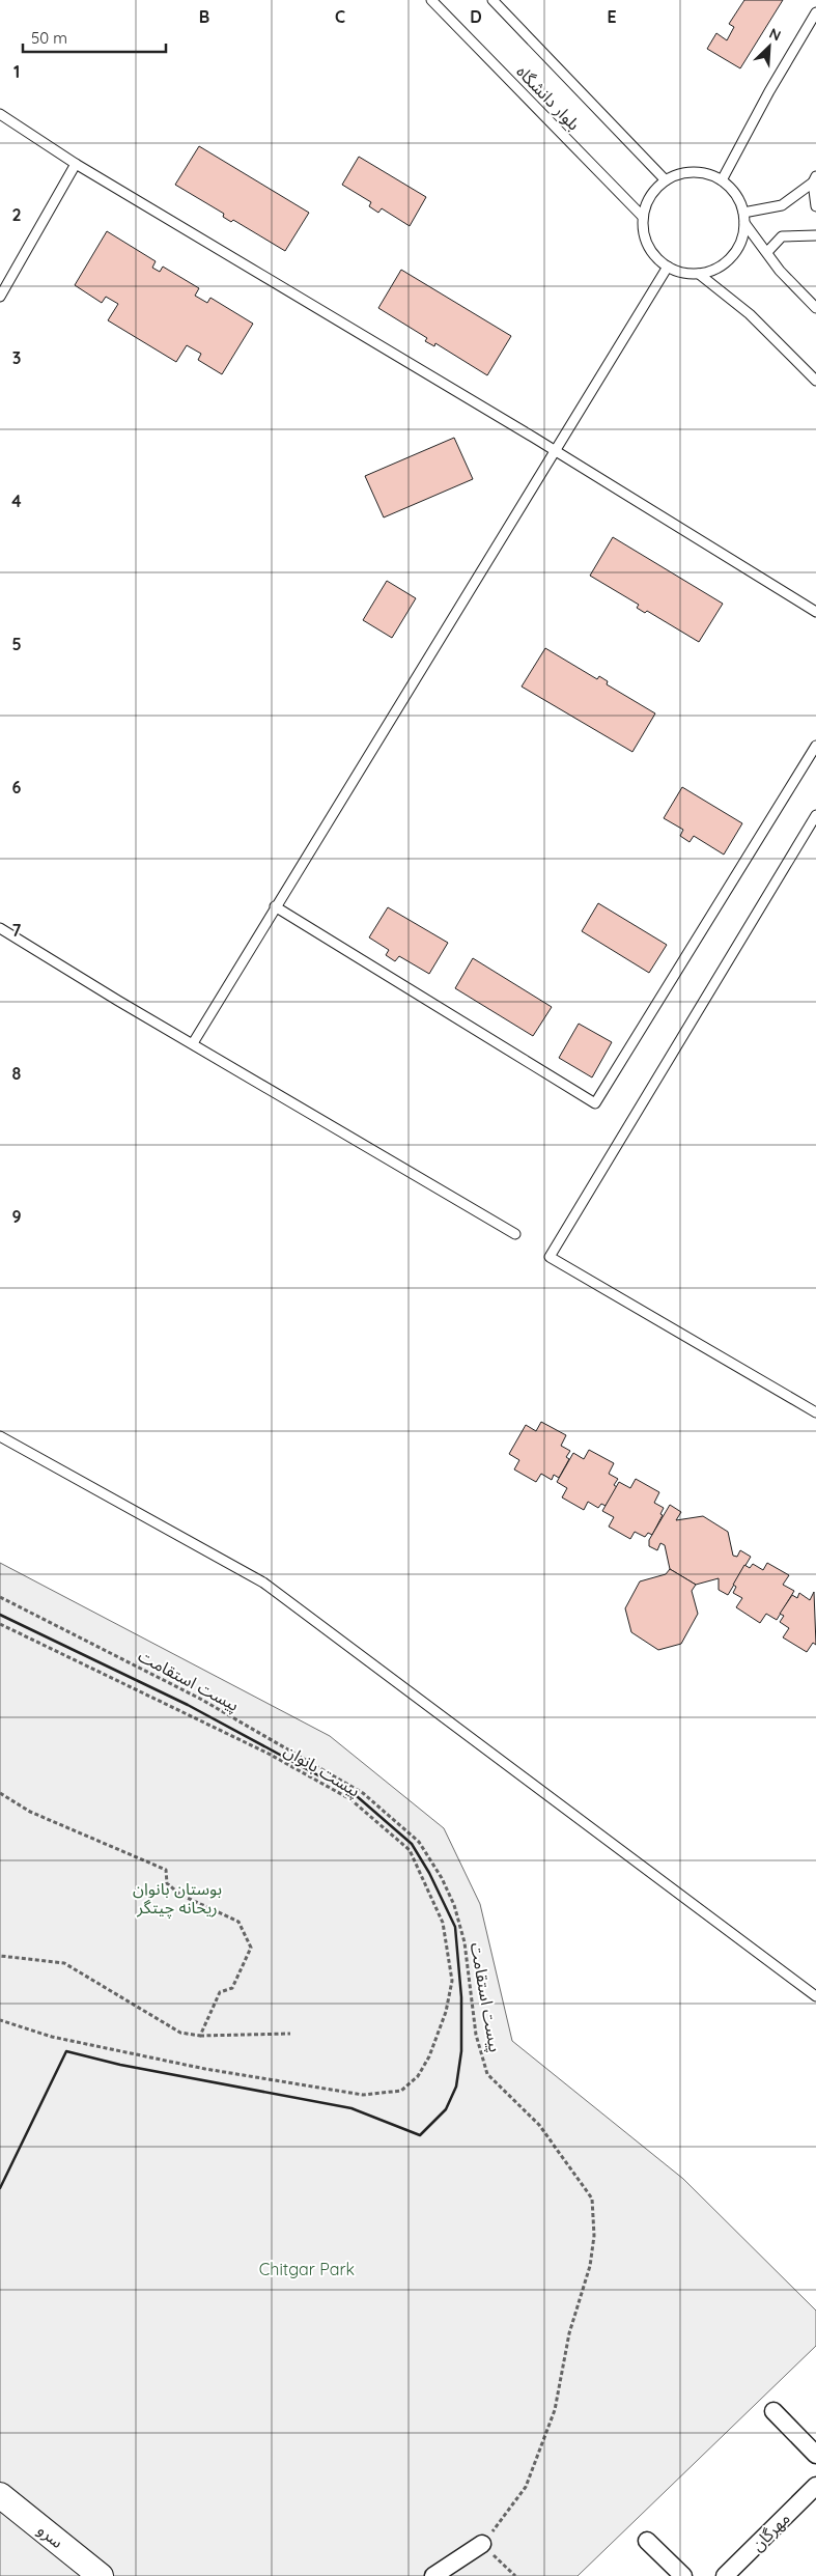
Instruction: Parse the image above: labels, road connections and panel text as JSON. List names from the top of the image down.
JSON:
{
  "streets": {
    "street": ["مهرگان", "سرو"],
    "lane": ["بلوار دانشگاه"],
    "path": ["پیست استقامت", "پیست بانوان"]
  },
  "parks": ["بوستان بانوان ریحانه چیتگر", "Chitgar Park"],
  "scale_bar": "50 m",
  "north": "top right",
  "grid": {
    "columns": [
      "B",
      "C",
      "D",
      "E"
    ],
    "rows": [
      "1",
      "2",
      "3",
      "4",
      "5",
      "6",
      "7",
      "8",
      "9"
    ]
  }
}
